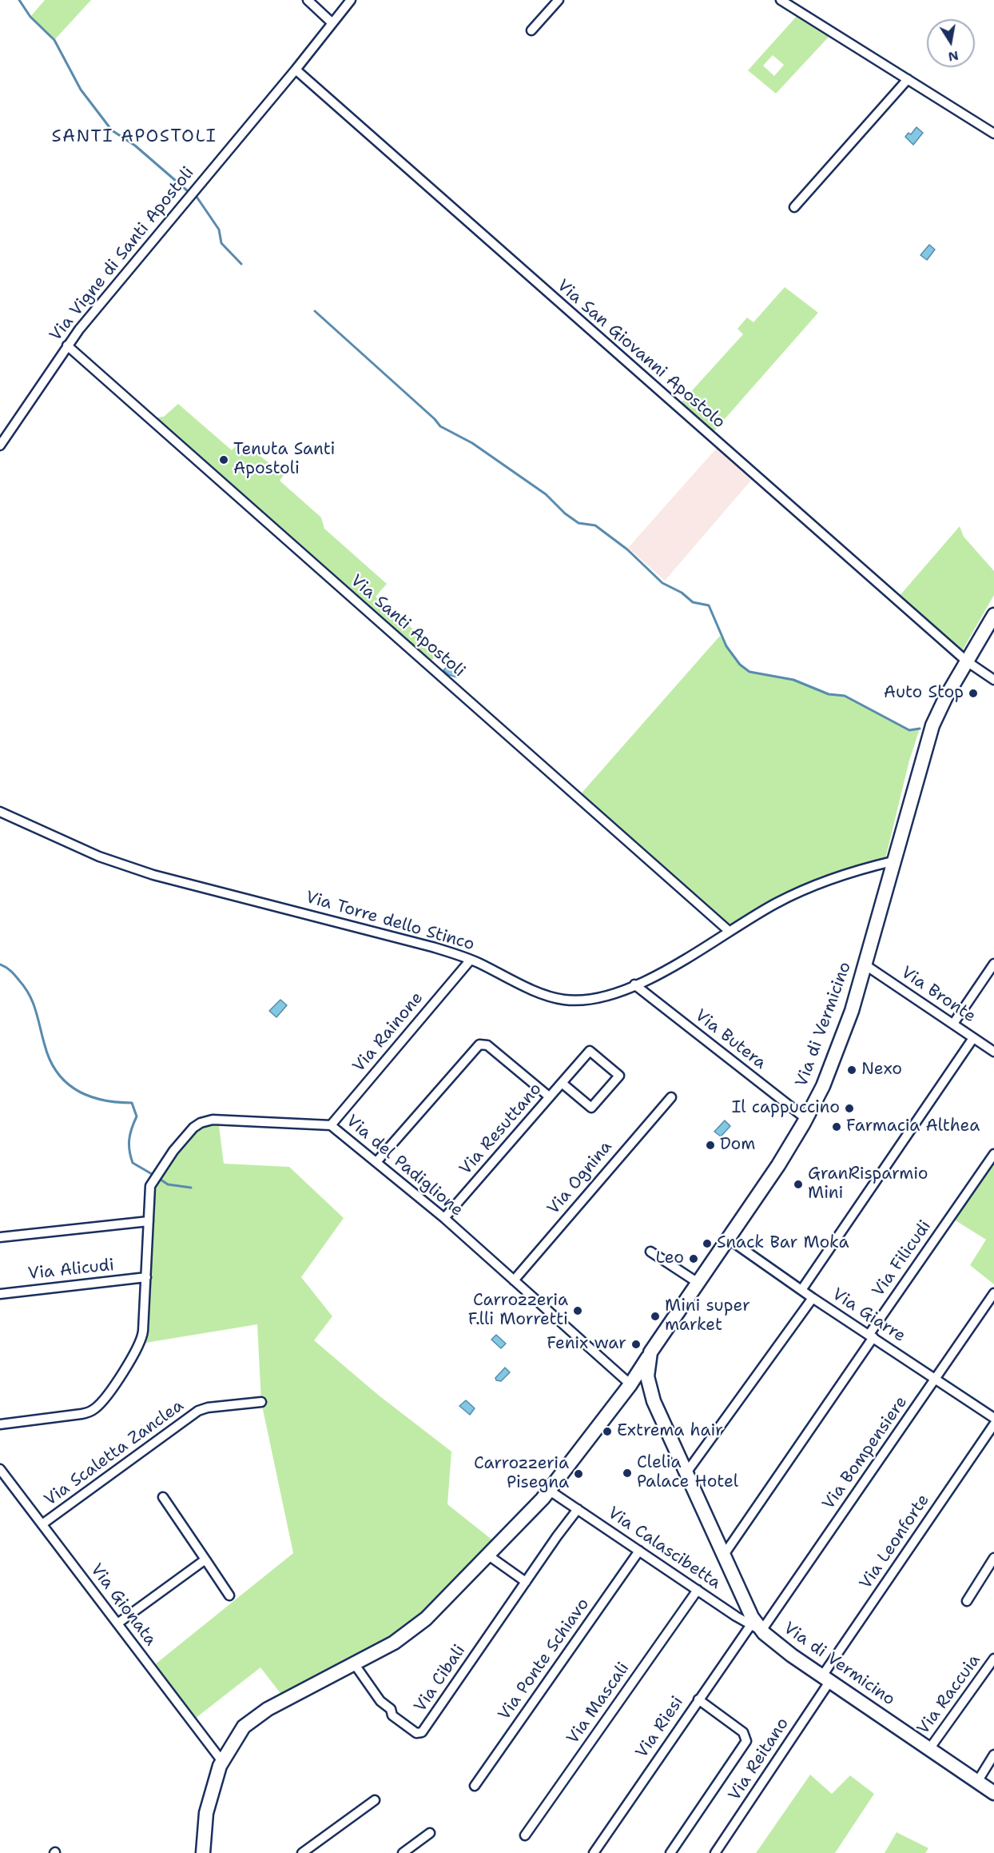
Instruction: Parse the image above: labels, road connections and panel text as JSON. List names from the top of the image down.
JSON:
{
  "streets": {
    "main road": ["Via di Vermicino"],
    "street": [
      "Via Vigne di Santi Apostoli",
      "Via San Giovanni Apostolo",
      "Via Santi Apostoli",
      "Via Torre dello Stinco",
      "Via Bronte",
      "Via Rainone",
      "Via Butera",
      "Via Resuttano",
      "Via del Padiglione",
      "Via Ognina",
      "Via Filicudi",
      "Via Alicudi",
      "Via Giarre",
      "Via Scaletta Zanclea",
      "Via Bompensiere",
      "Via Leonforte",
      "Via Calascibetta",
      "Via Gionata",
      "Via Ponte Schiavo",
      "Via Cibali",
      "Via Raccuia",
      "Via Mascali",
      "Via Riesi",
      "Via Reitano"
    ]
  },
  "crossings": [
    ["Via Vigne di Santi Apostoli", "Via San Giovanni Apostolo"],
    ["Via Vigne di Santi Apostoli", "Via Santi Apostoli"],
    ["Via San Giovanni Apostolo", "Via di Vermicino"],
    ["Via Santi Apostoli", "Via Torre dello Stinco"],
    ["Via Torre dello Stinco", "Via di Vermicino"],
    ["Via Torre dello Stinco", "Via Rainone"],
    ["Via Torre dello Stinco", "Via Butera"],
    ["Via Bronte", "Via di Vermicino"],
    ["Via di Vermicino", "Via Butera"],
    ["Via di Vermicino", "Via Filicudi"],
    ["Via di Vermicino", "Via Giarre"],
    ["Via di Vermicino", "Via Bompensiere"],
    ["Via di Vermicino", "Via Leonforte"],
    ["Via di Vermicino", "Via Calascibetta"],
    ["Via di Vermicino", "Via Raccuia"],
    ["Via di Vermicino", "Via Riesi"],
    ["Via di Vermicino", "Via Reitano"],
    ["Via Rainone", "Via del Padiglione"],
    ["Via Resuttano", "Via del Padiglione"],
    ["Via del Padiglione", "Via Ognina"],
    ["Via del Padiglione", "Via Alicudi"],
    ["Via Filicudi", "Via Giarre"],
    ["Via Giarre", "Via Bompensiere"],
    ["Via Scaletta Zanclea", "Via Gionata"],
    ["Via Bompensiere", "Via Calascibetta"],
    ["Via Bompensiere", "Via Riesi"],
    ["Via Leonforte", "Via Reitano"],
    ["Via Calascibetta", "Via Ponte Schiavo"],
    ["Via Calascibetta", "Via Cibali"],
    ["Via Calascibetta", "Via Mascali"],
    ["Via Calascibetta", "Via Riesi"]
  ],
  "districts": ["SANTI APOSTOLI"],
  "places": [
    "Tenuta Santi Apostoli",
    "Auto Stop",
    "Nexo",
    "Il cappuccino",
    "Farmacia Althea",
    "Dom",
    "GranRisparmio Mini",
    "Snack Bar Moka",
    "Leo",
    "Carrozzeria F.lli Morretti",
    "Mini super market",
    "Fenix war",
    "Extrema hair",
    "Clelia Palace Hotel",
    "Carrozzeria Pisegna"
  ],
  "north": "bottom"
}
